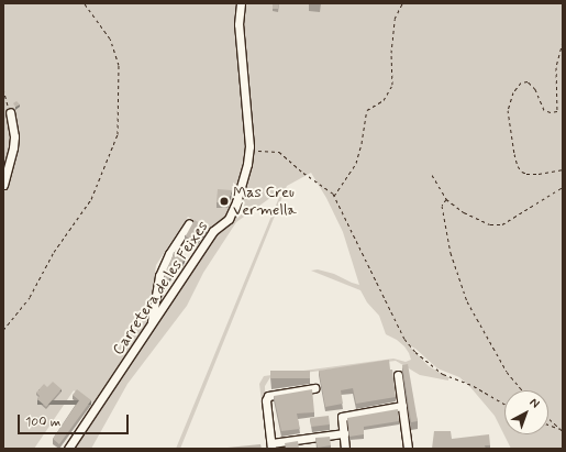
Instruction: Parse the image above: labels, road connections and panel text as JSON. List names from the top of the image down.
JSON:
{
  "streets": {
    "street": ["Carretera de les Feixes"]
  },
  "places": ["Mas Creu Vermella"],
  "scale_bar": "100 m",
  "north": "top right"
}
